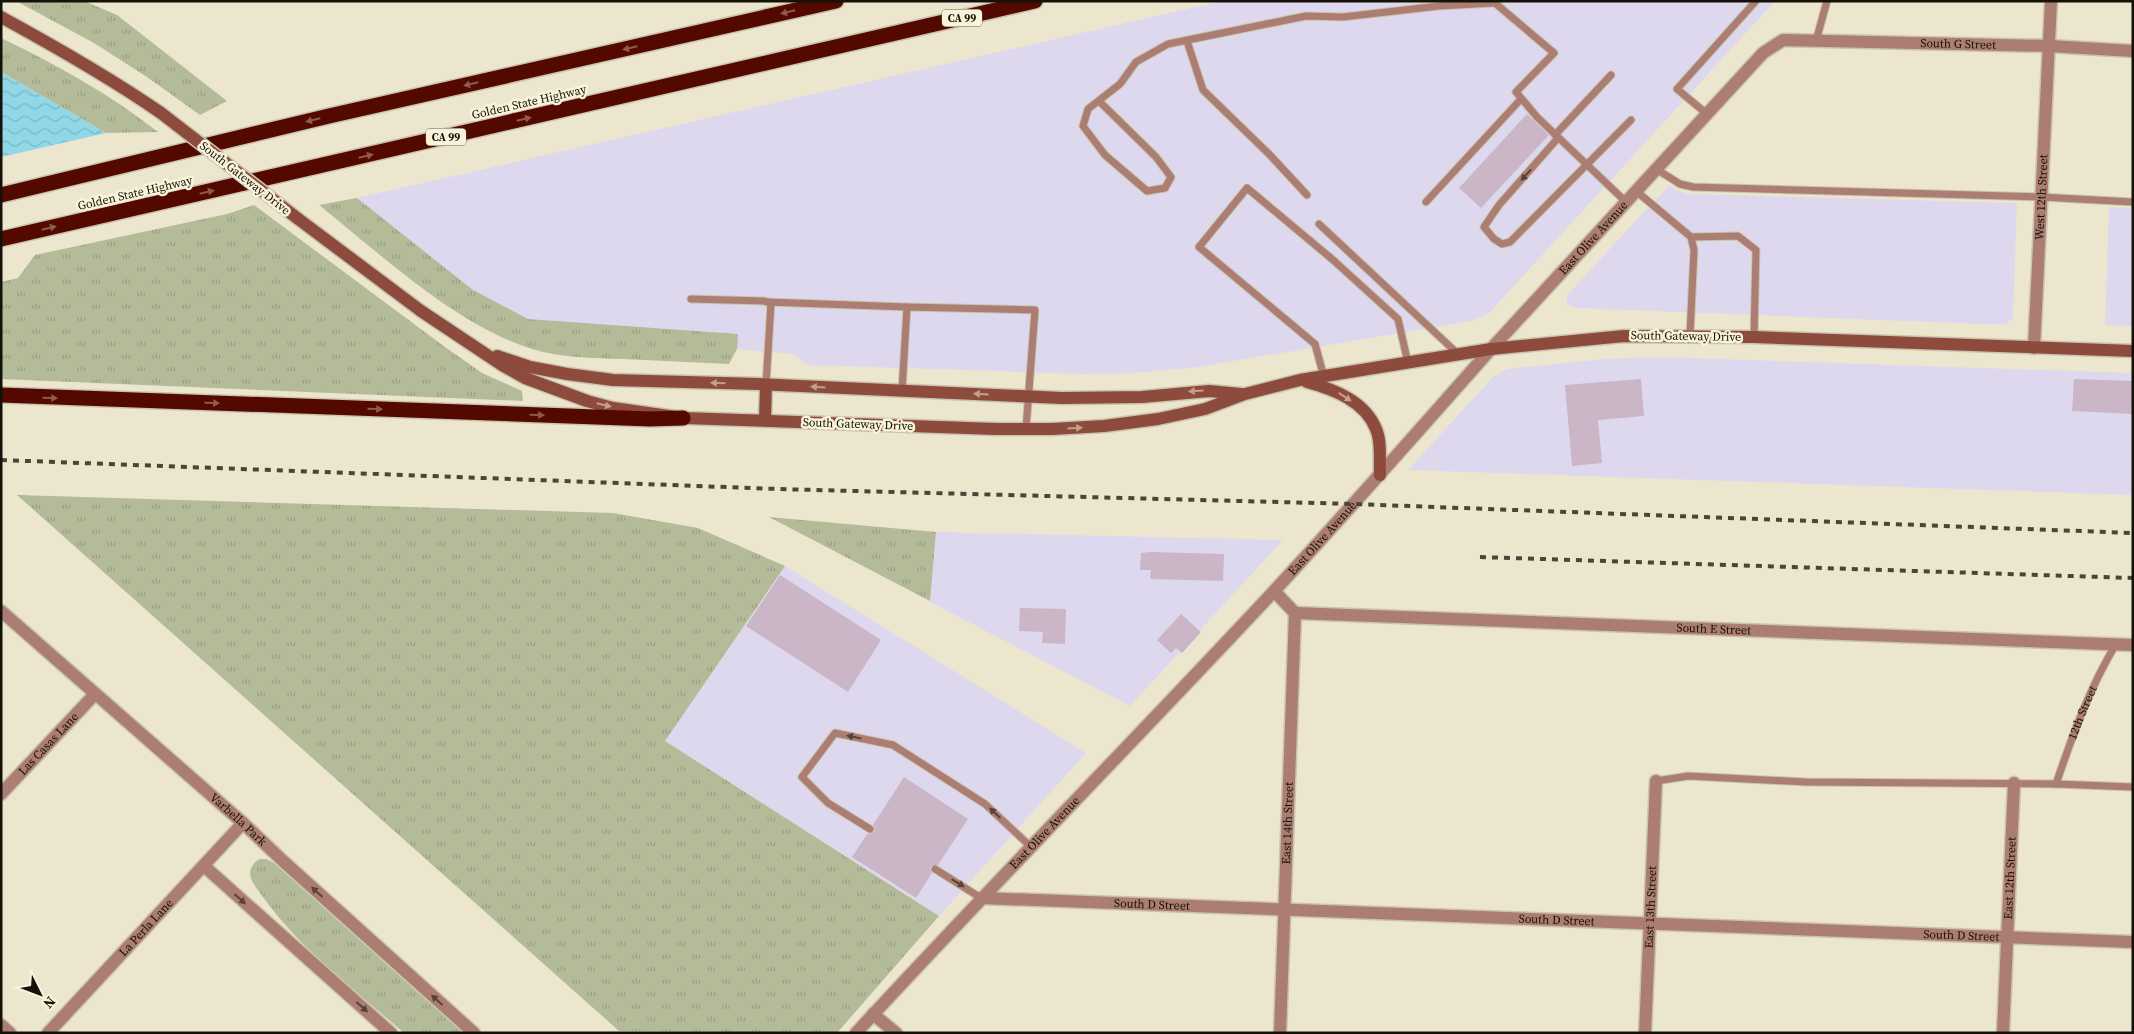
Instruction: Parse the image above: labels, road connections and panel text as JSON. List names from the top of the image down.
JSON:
{
  "streets": {
    "highway": ["CA 99", "Golden State Highway"],
    "main road": ["South Gateway Drive"],
    "street": [
      "South G Street",
      "West 12th Street",
      "East Olive Avenue",
      "South E Street",
      "Las Casas Lane",
      "Varbella Park",
      "East 14th Street",
      "East 12th Street",
      "South D Street",
      "East 13th Street",
      "La Perla Lane"
    ],
    "lane": ["12th Street"]
  },
  "crossings": [
    ["South G Street", "West 12th Street"],
    ["South G Street", "East Olive Avenue"],
    ["South Gateway Drive", "West 12th Street"],
    ["South Gateway Drive", "East Olive Avenue"],
    ["East Olive Avenue", "South D Street"],
    ["South E Street", "12th Street"],
    ["South E Street", "East 14th Street"],
    ["Las Casas Lane", "Varbella Park"],
    ["Varbella Park", "La Perla Lane"],
    ["East 14th Street", "South D Street"],
    ["East 12th Street", "South D Street"],
    ["South D Street", "East 13th Street"]
  ],
  "north": "bottom right"
}
